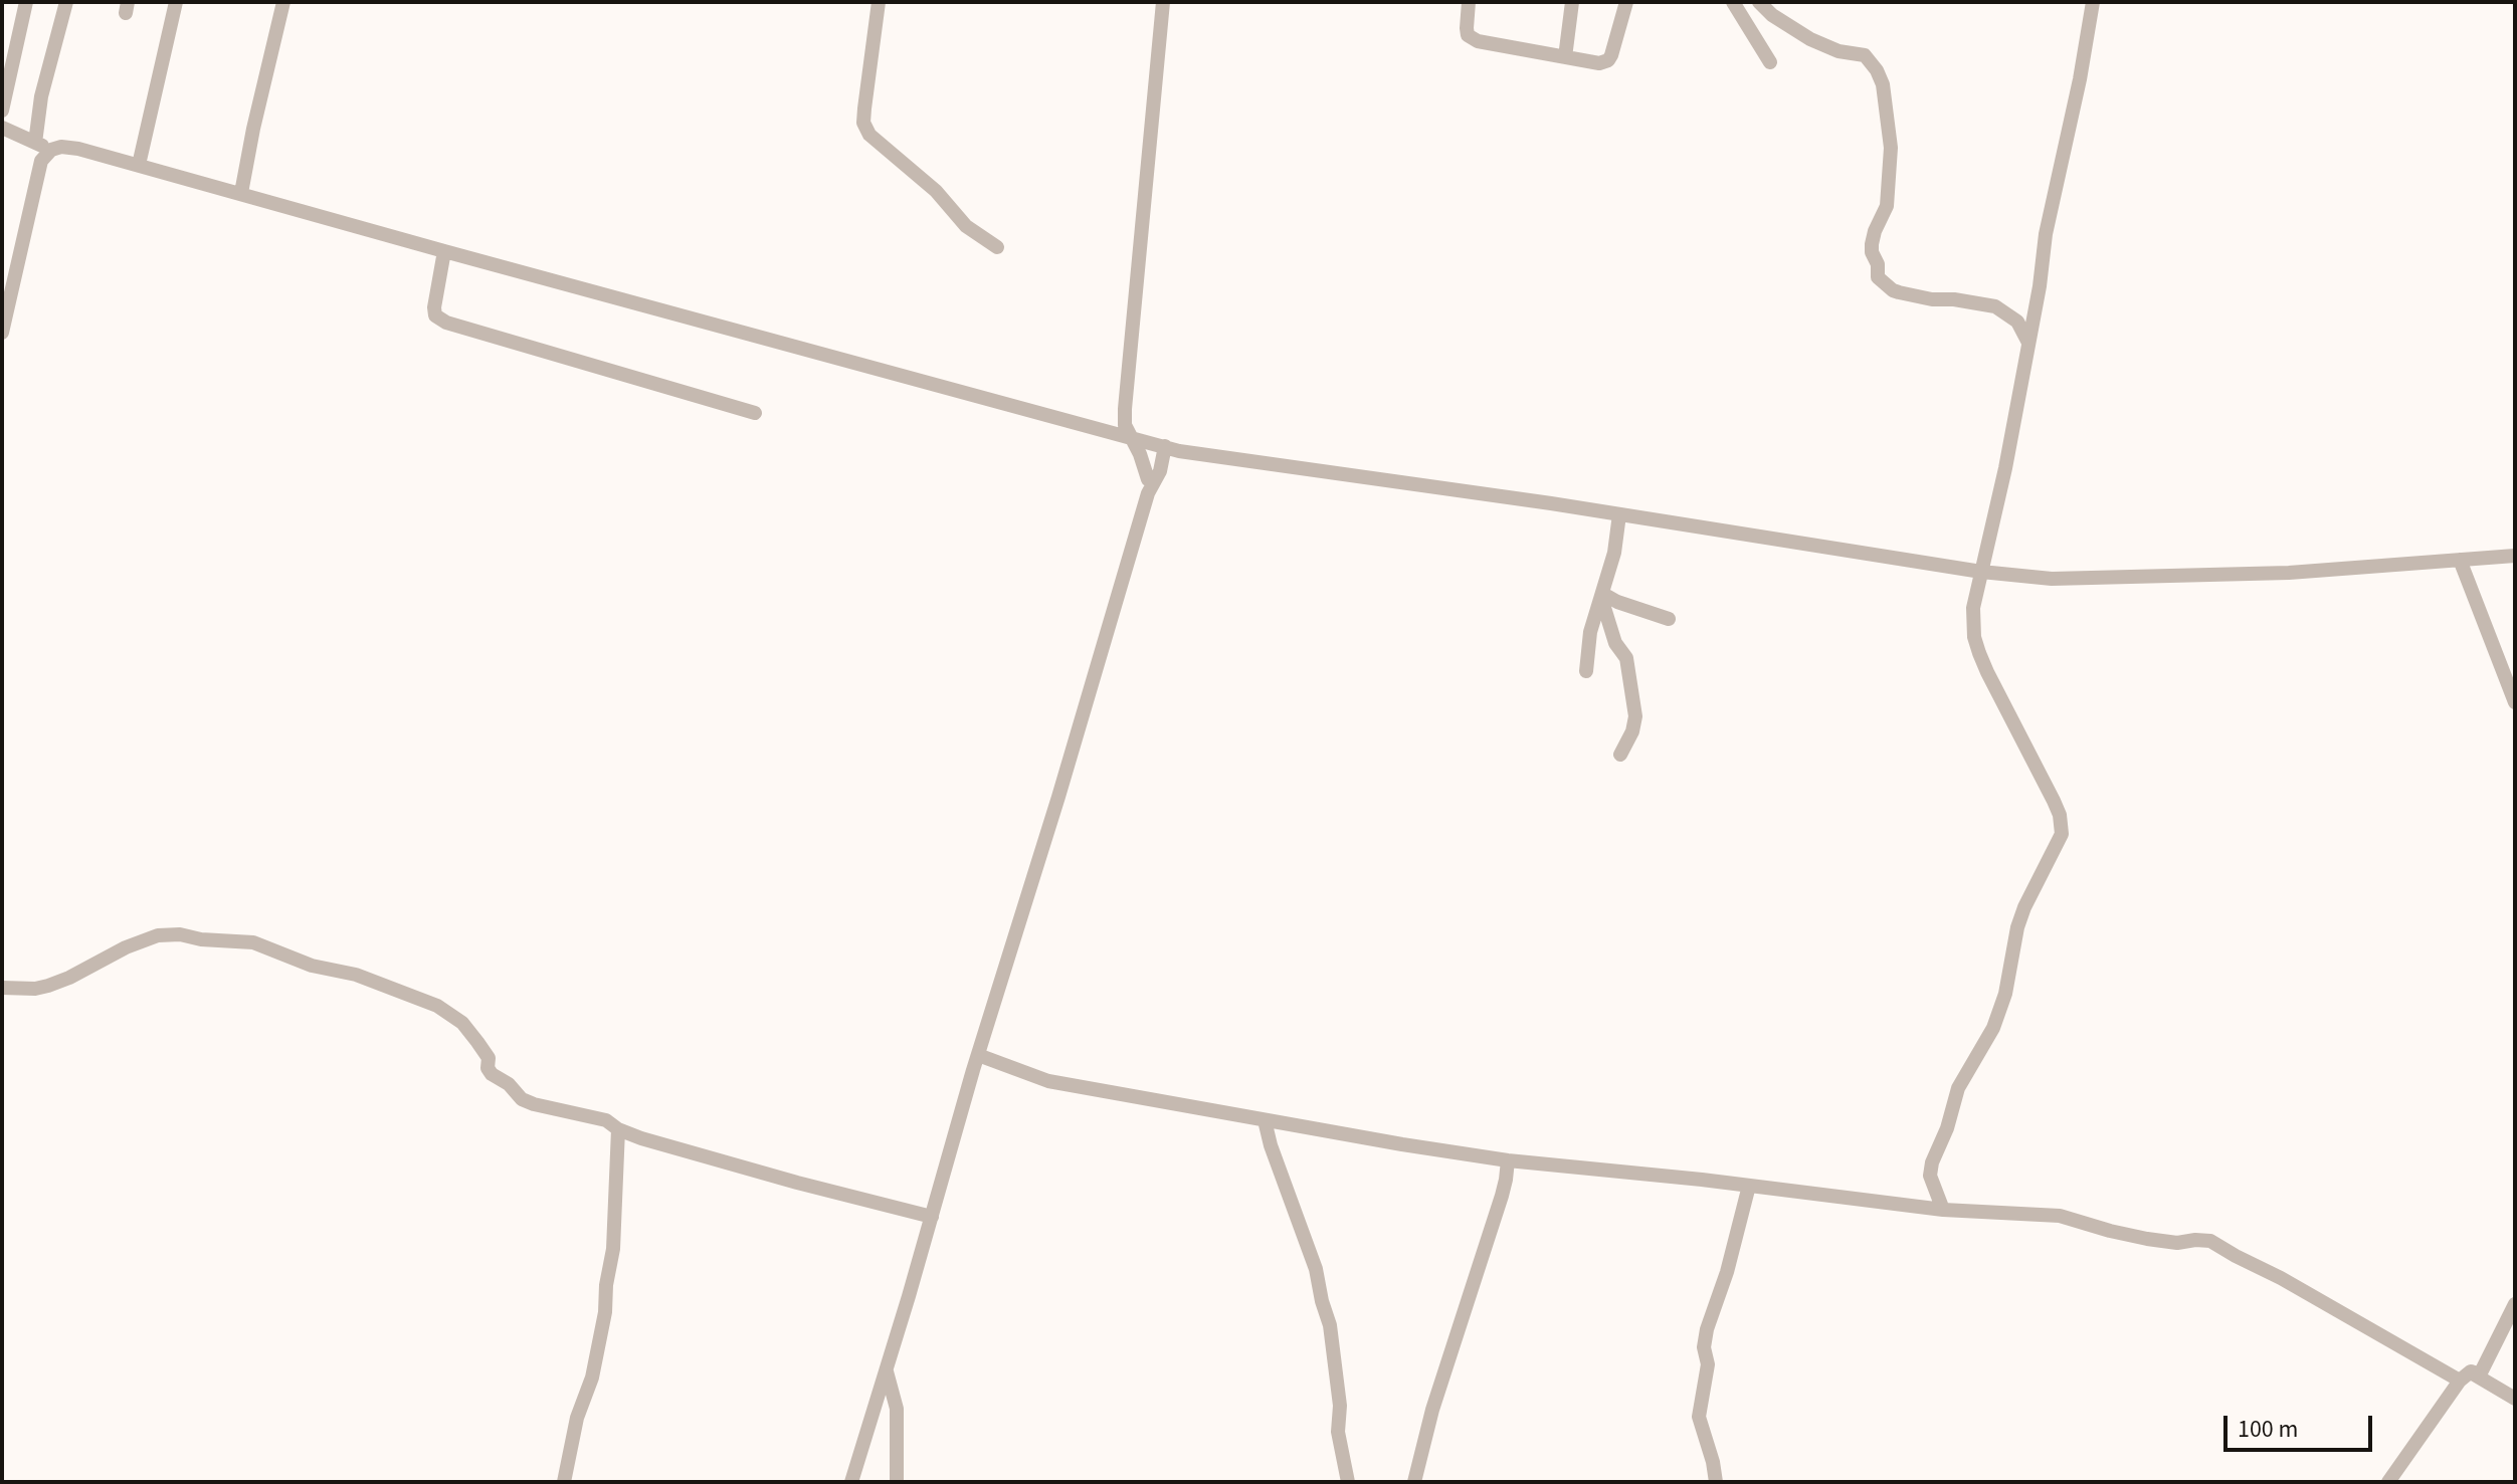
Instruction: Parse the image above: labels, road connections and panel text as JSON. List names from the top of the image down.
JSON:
{
  "scale_bar": "100 m"
}
